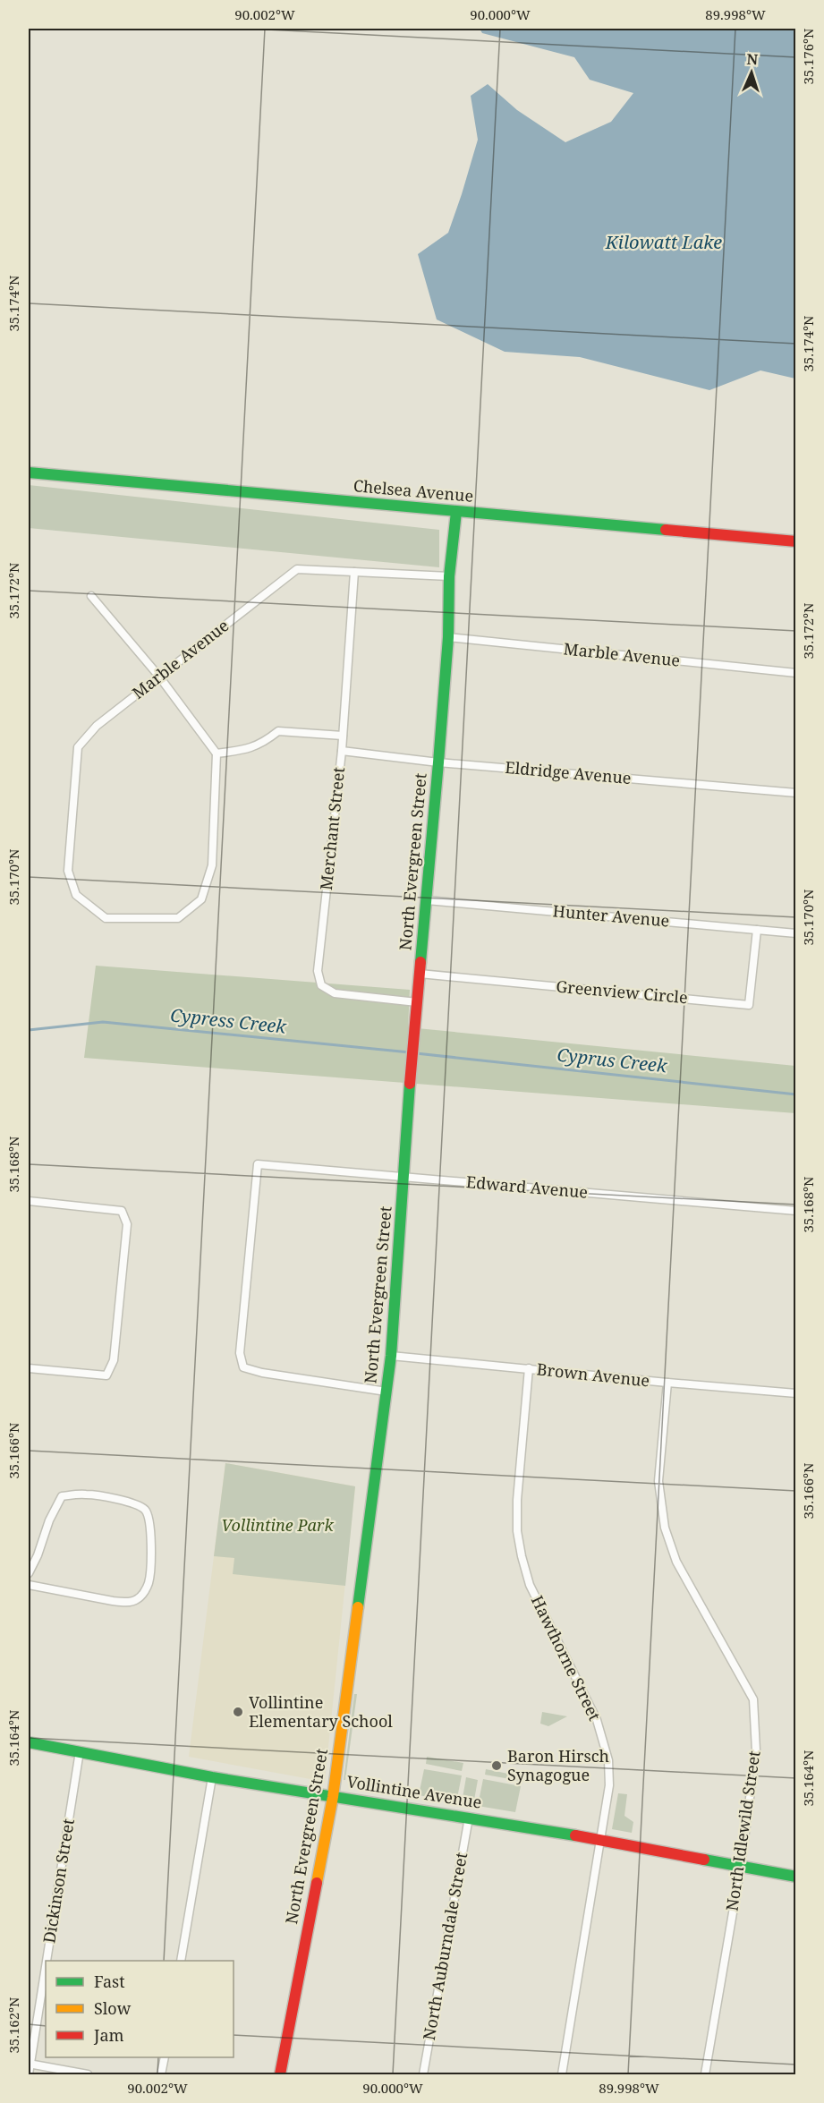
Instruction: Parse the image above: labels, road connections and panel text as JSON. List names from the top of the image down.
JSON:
{
  "streets": {
    "street": [
      "Chelsea Avenue",
      "Marble Avenue",
      "Eldridge Avenue",
      "Merchant Street",
      "North Evergreen Street",
      "Hunter Avenue",
      "Greenview Circle",
      "Edward Avenue",
      "Brown Avenue",
      "Hawthorne Street",
      "Vollintine Avenue",
      "North Idlewild Street",
      "Dickinson Street",
      "North Auburndale Street"
    ]
  },
  "crossings": [
    ["Chelsea Avenue", "North Evergreen Street"],
    ["Marble Avenue", "Merchant Street"],
    ["Marble Avenue", "North Evergreen Street"],
    ["Eldridge Avenue", "Merchant Street"],
    ["Eldridge Avenue", "North Evergreen Street"],
    ["Merchant Street", "North Evergreen Street"],
    ["North Evergreen Street", "Hunter Avenue"],
    ["North Evergreen Street", "Greenview Circle"],
    ["North Evergreen Street", "Edward Avenue"],
    ["North Evergreen Street", "Brown Avenue"],
    ["North Evergreen Street", "Vollintine Avenue"],
    ["Hunter Avenue", "Greenview Circle"],
    ["Brown Avenue", "Hawthorne Street"],
    ["Brown Avenue", "North Idlewild Street"],
    ["Hawthorne Street", "Vollintine Avenue"],
    ["Vollintine Avenue", "North Idlewild Street"],
    ["Vollintine Avenue", "Dickinson Street"],
    ["Vollintine Avenue", "North Auburndale Street"]
  ],
  "water": ["Kilowatt Lake", "Cypress Creek", "Cyprus Creek"],
  "parks": ["Vollintine Park"],
  "places": ["Vollintine Elementary School", "Baron Hirsch Synagogue"],
  "legend": ["Fast", "Slow", "Jam"],
  "north": "top",
  "coordinates": [
    "90.002°W",
    "90.000°W",
    "89.998°W",
    "35.176°N",
    "35.174°N",
    "35.172°N",
    "35.170°N",
    "35.168°N",
    "35.166°N",
    "35.164°N",
    "35.162°N"
  ]
}
